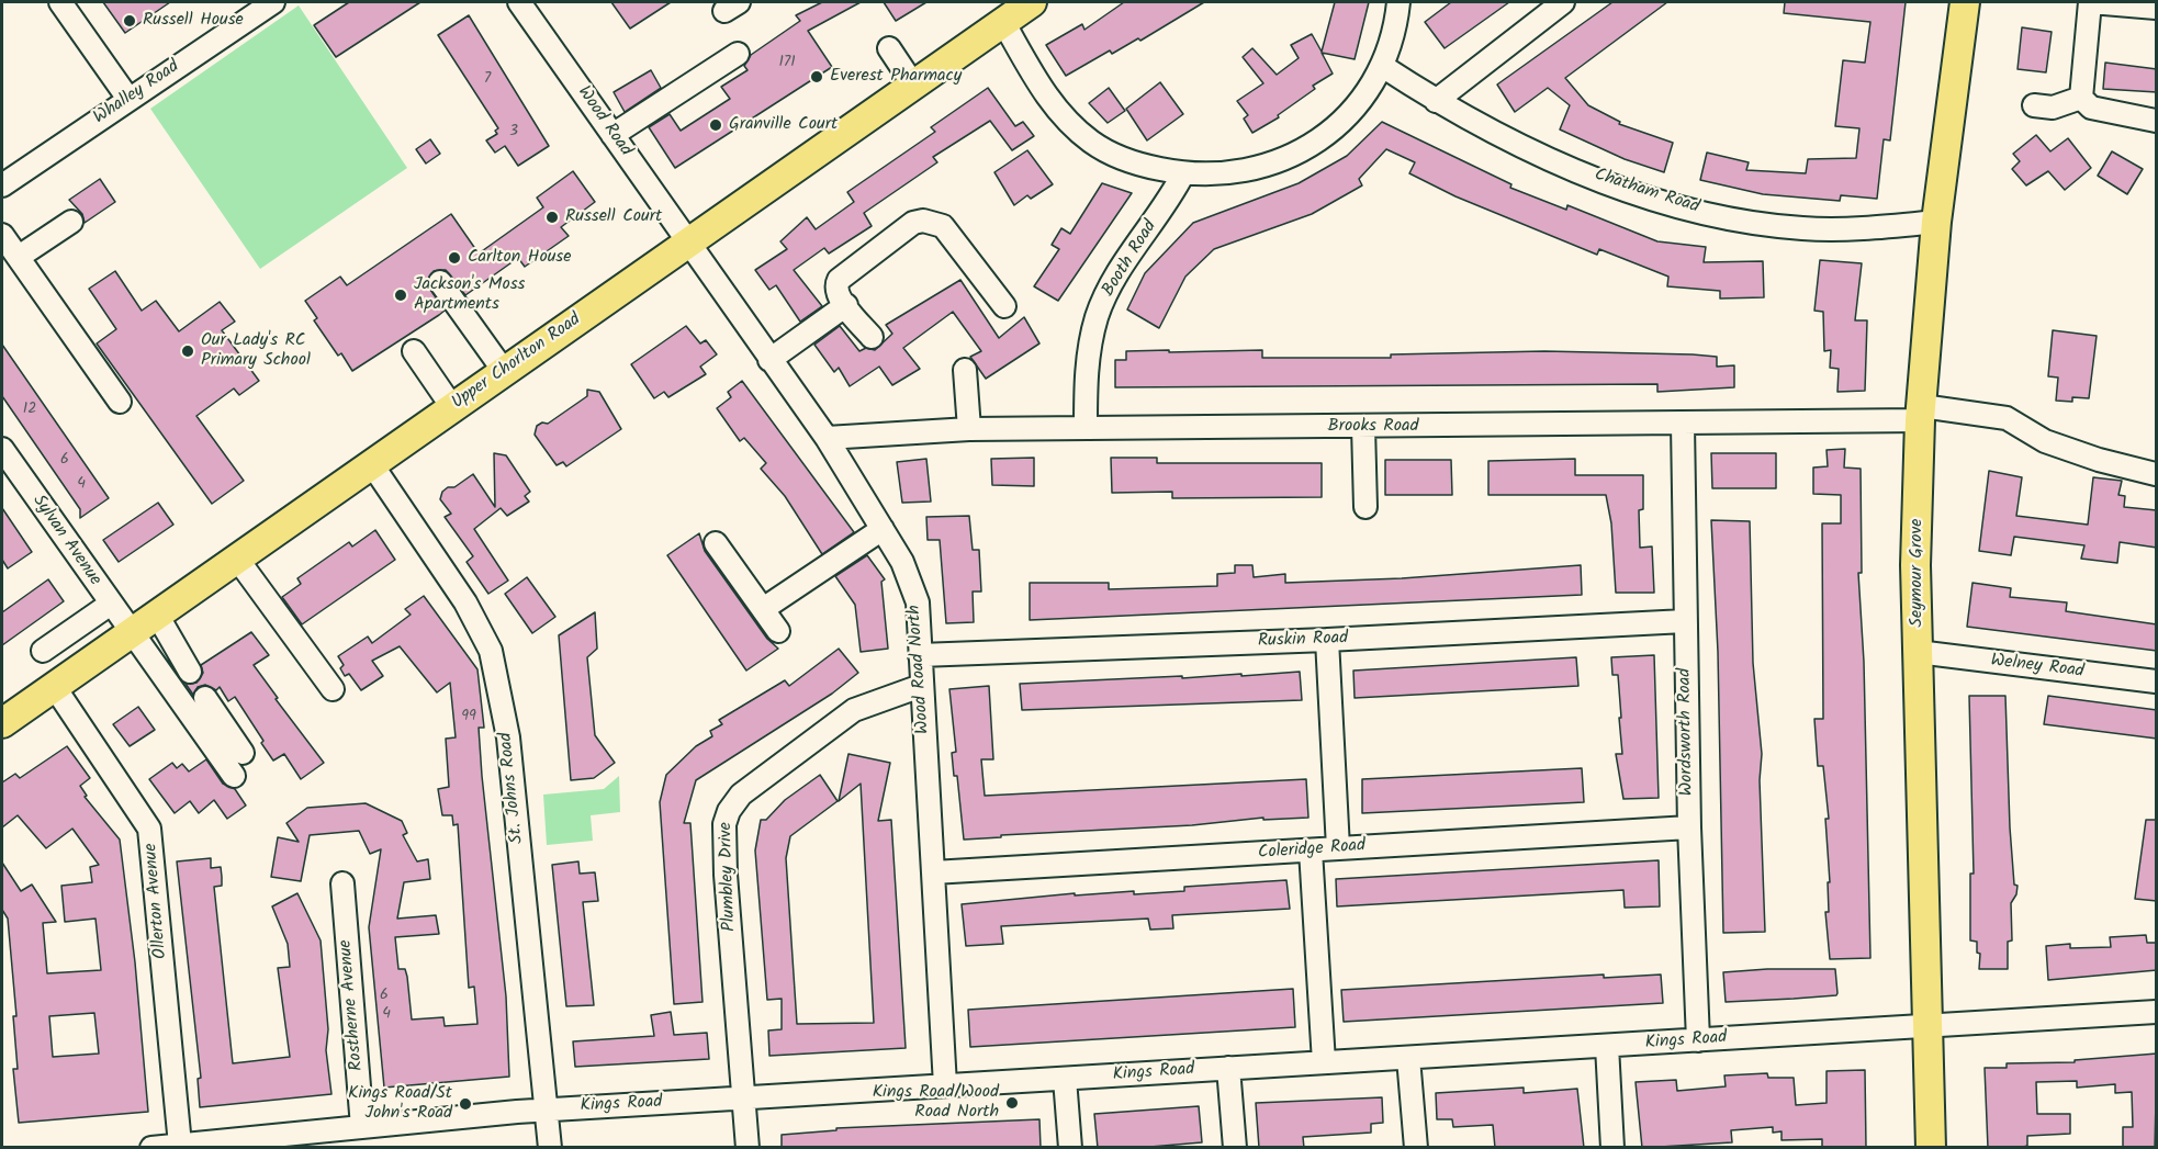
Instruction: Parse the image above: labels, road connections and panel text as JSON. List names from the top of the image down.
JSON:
{
  "streets": {
    "main road": ["Upper Chorlton Road", "Seymour Grove"],
    "street": [
      "Whalley Road",
      "Wood Road",
      "Chatham Road",
      "Booth Road",
      "Brooks Road",
      "Sylvan Avenue",
      "Ruskin Road",
      "Welney Road",
      "Wood Road North",
      "Wordsworth Road",
      "St. Johns Road",
      "Coleridge Road",
      "Plumbley Drive",
      "Ollerton Avenue",
      "Rostherne Avenue",
      "Kings Road"
    ]
  },
  "crossings": [
    ["Wood Road", "Upper Chorlton Road"],
    ["Wood Road", "Wood Road North"],
    ["Chatham Road", "Seymour Grove"],
    ["Booth Road", "Brooks Road"],
    ["Upper Chorlton Road", "Sylvan Avenue"],
    ["Upper Chorlton Road", "Wood Road North"],
    ["Upper Chorlton Road", "St. Johns Road"],
    ["Upper Chorlton Road", "Ollerton Avenue"],
    ["Brooks Road", "Seymour Grove"],
    ["Brooks Road", "Wood Road North"],
    ["Brooks Road", "Wordsworth Road"],
    ["Seymour Grove", "Welney Road"],
    ["Seymour Grove", "Kings Road"],
    ["Ruskin Road", "Wood Road North"],
    ["Ruskin Road", "Wordsworth Road"],
    ["Wood Road North", "Coleridge Road"],
    ["Wood Road North", "Plumbley Drive"],
    ["Wood Road North", "Kings Road"],
    ["Wordsworth Road", "Coleridge Road"],
    ["Wordsworth Road", "Kings Road"],
    ["St. Johns Road", "Kings Road"],
    ["Plumbley Drive", "Kings Road"],
    ["Ollerton Avenue", "Kings Road"],
    ["Rostherne Avenue", "Kings Road"]
  ],
  "places": [
    "Russell House",
    "Everest Pharmacy",
    "Granville Court",
    "Russell Court",
    "Carlton House",
    "Jackson's Moss Apartments",
    "Our Lady's RC Primary School",
    "Kings Road/Wood Road North",
    "Kings Road/St John's Road"
  ],
  "house_numbers": [
    "171",
    "7",
    "3",
    "12",
    "6",
    "4",
    "99",
    "6",
    "4"
  ]
}
